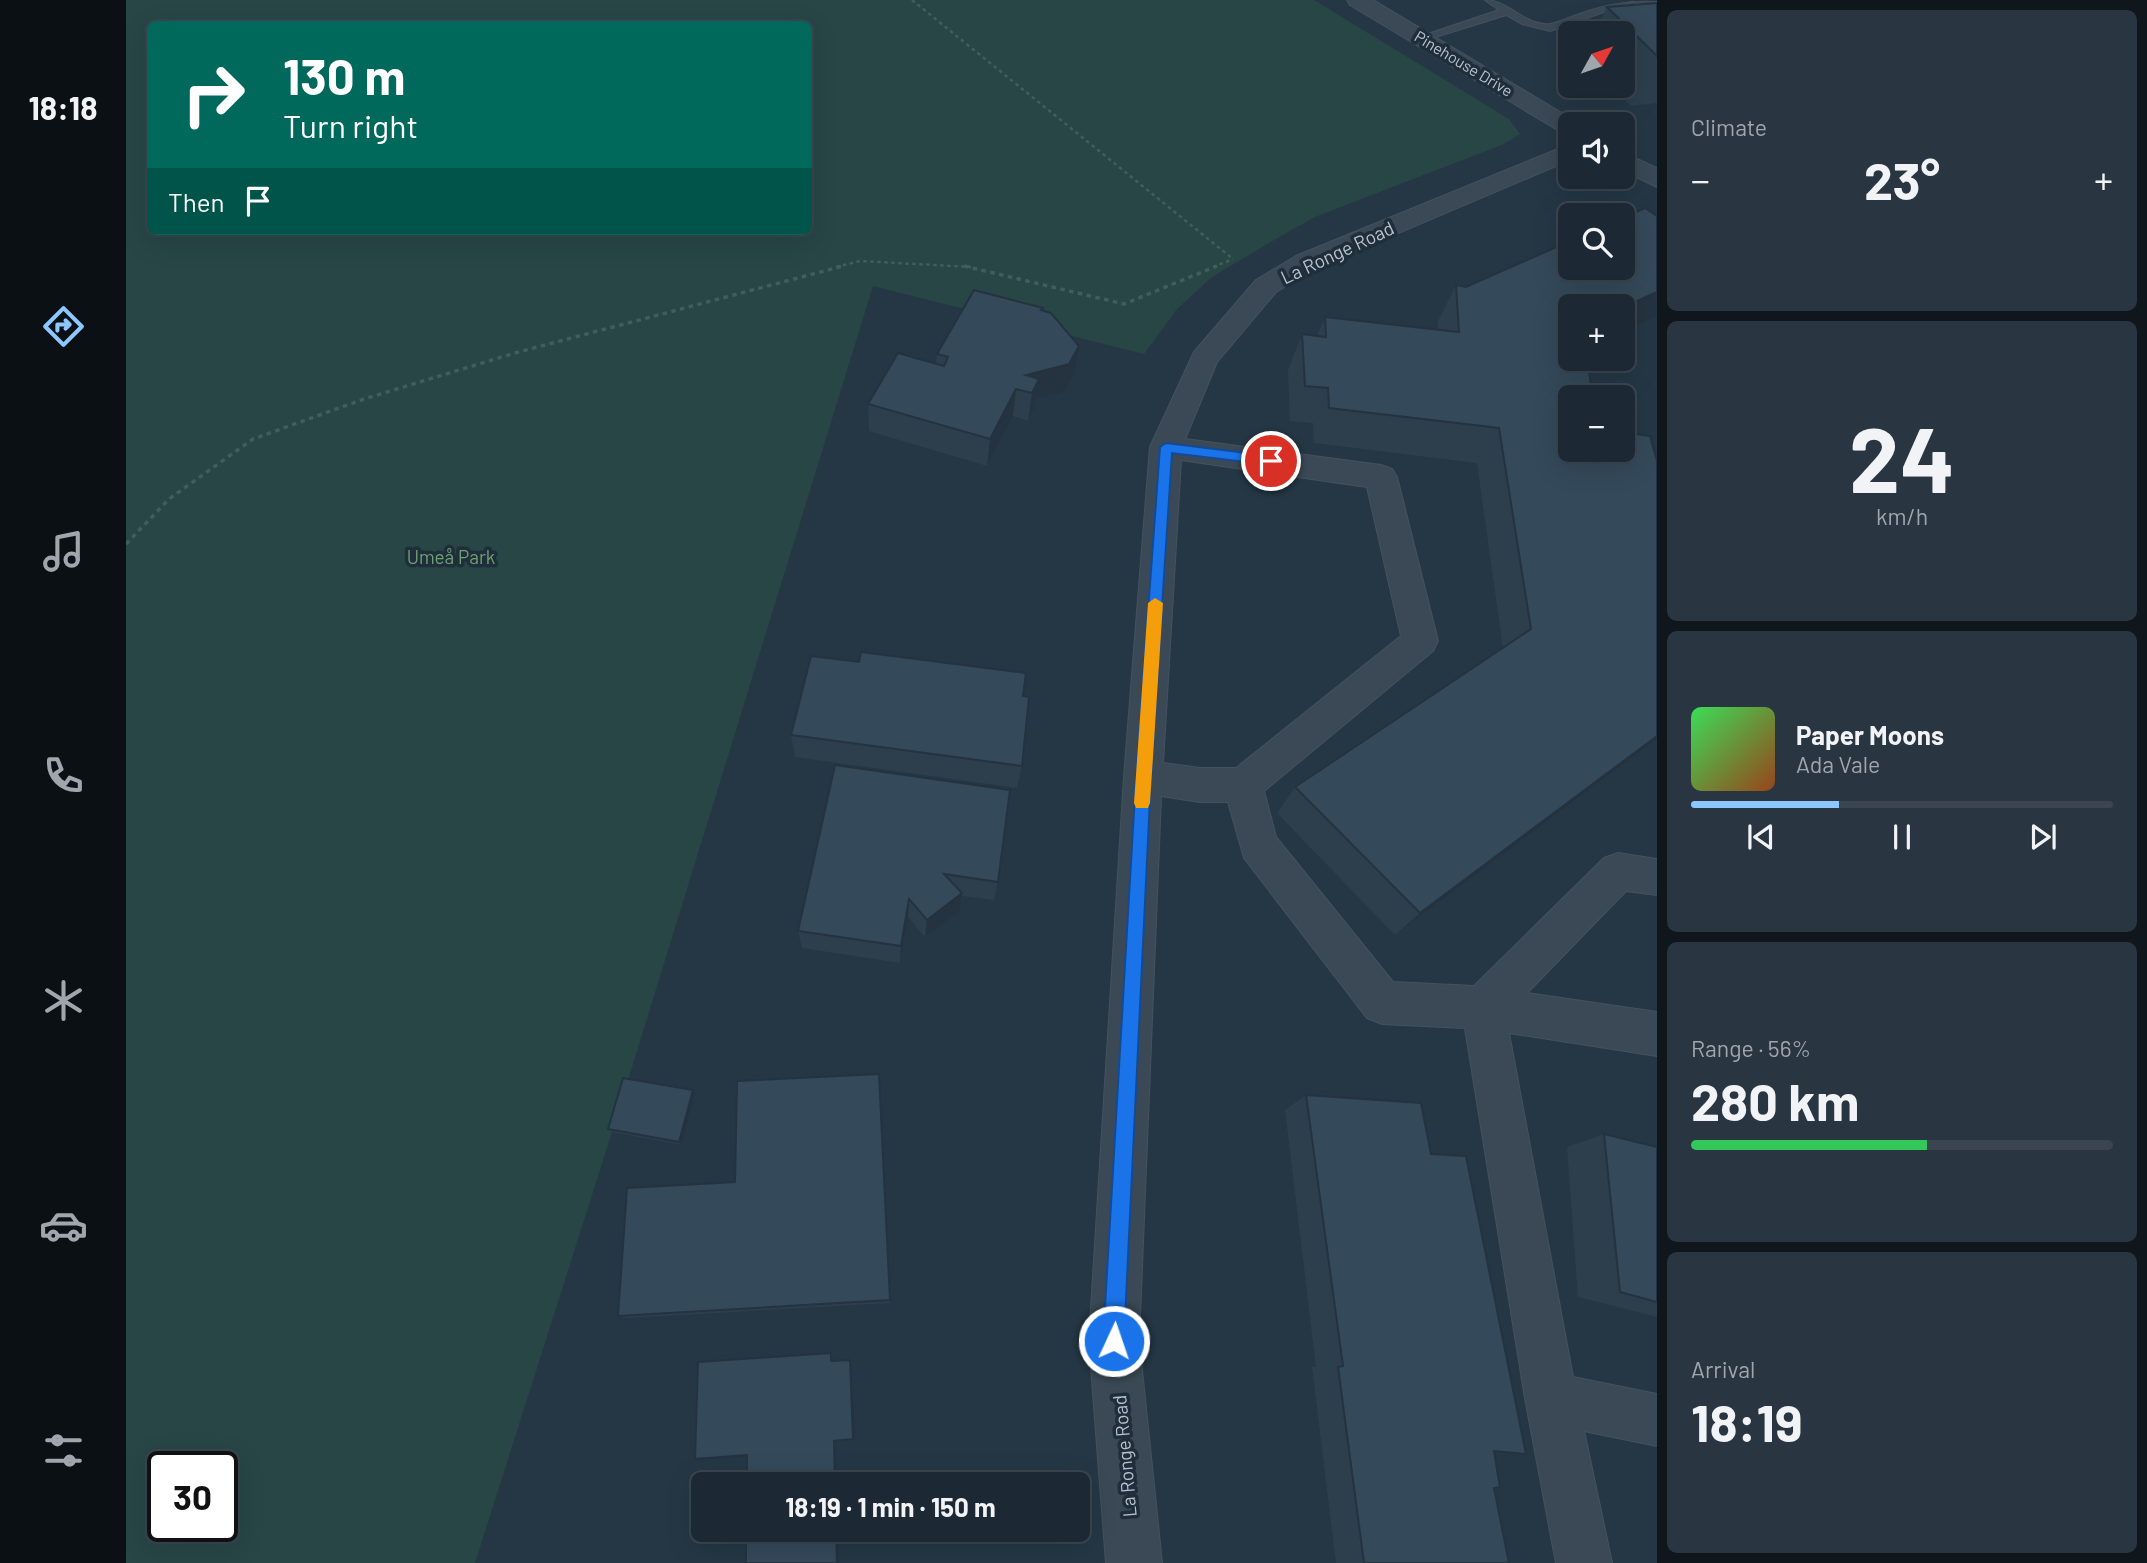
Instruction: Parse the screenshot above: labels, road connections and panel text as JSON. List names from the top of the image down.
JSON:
{
  "streets": {
    "street": ["Pinehouse Drive", "La Ronge Road"]
  },
  "parks": ["Umeå Park"],
  "north": "top right",
  "page": {
    "tabs": "18:18",
    "tile": [
      "Climate",
      ["24", "km/h"],
      ["Range · 56%", "280 km"],
      ["Arrival", "18:19"]
    ],
    "map_buttons": ["+", "−"],
    "turn": ["130 m", "Turn right"],
    "heat": ["−", "23°", "+"],
    "then": "Then",
    "song": ["Paper Moons", "Ada Vale"],
    "limit": "30",
    "trip": "18:19 · 1 min · 150 m"
  }
}
